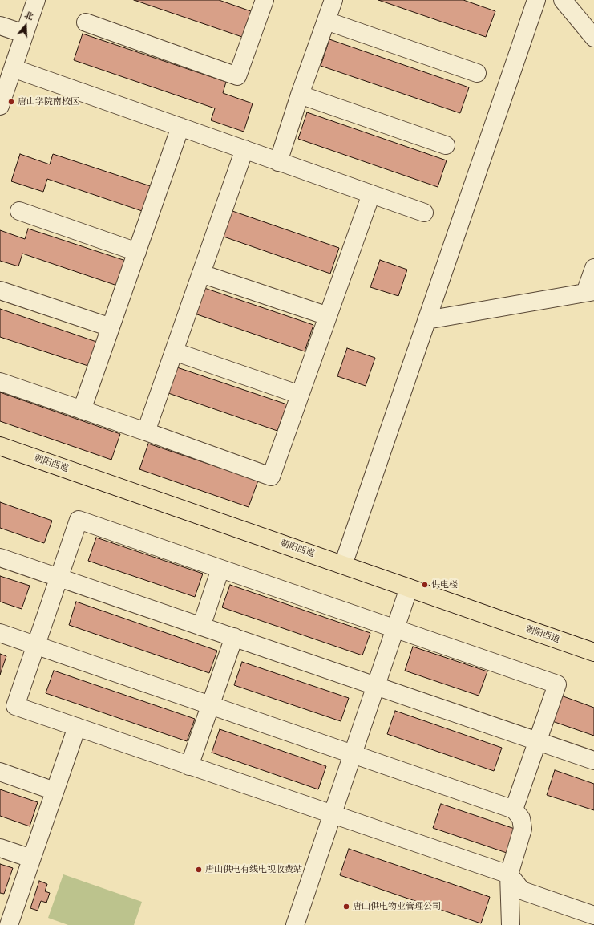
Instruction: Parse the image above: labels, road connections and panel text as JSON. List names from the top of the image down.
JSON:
{
  "streets": {
    "main road": ["朝阳西道"]
  },
  "places": [
    "唐山学院南校区",
    "供电楼",
    "唐山供电有线电视收费站",
    "唐山供电物业管理公司"
  ],
  "north": "top"
}
